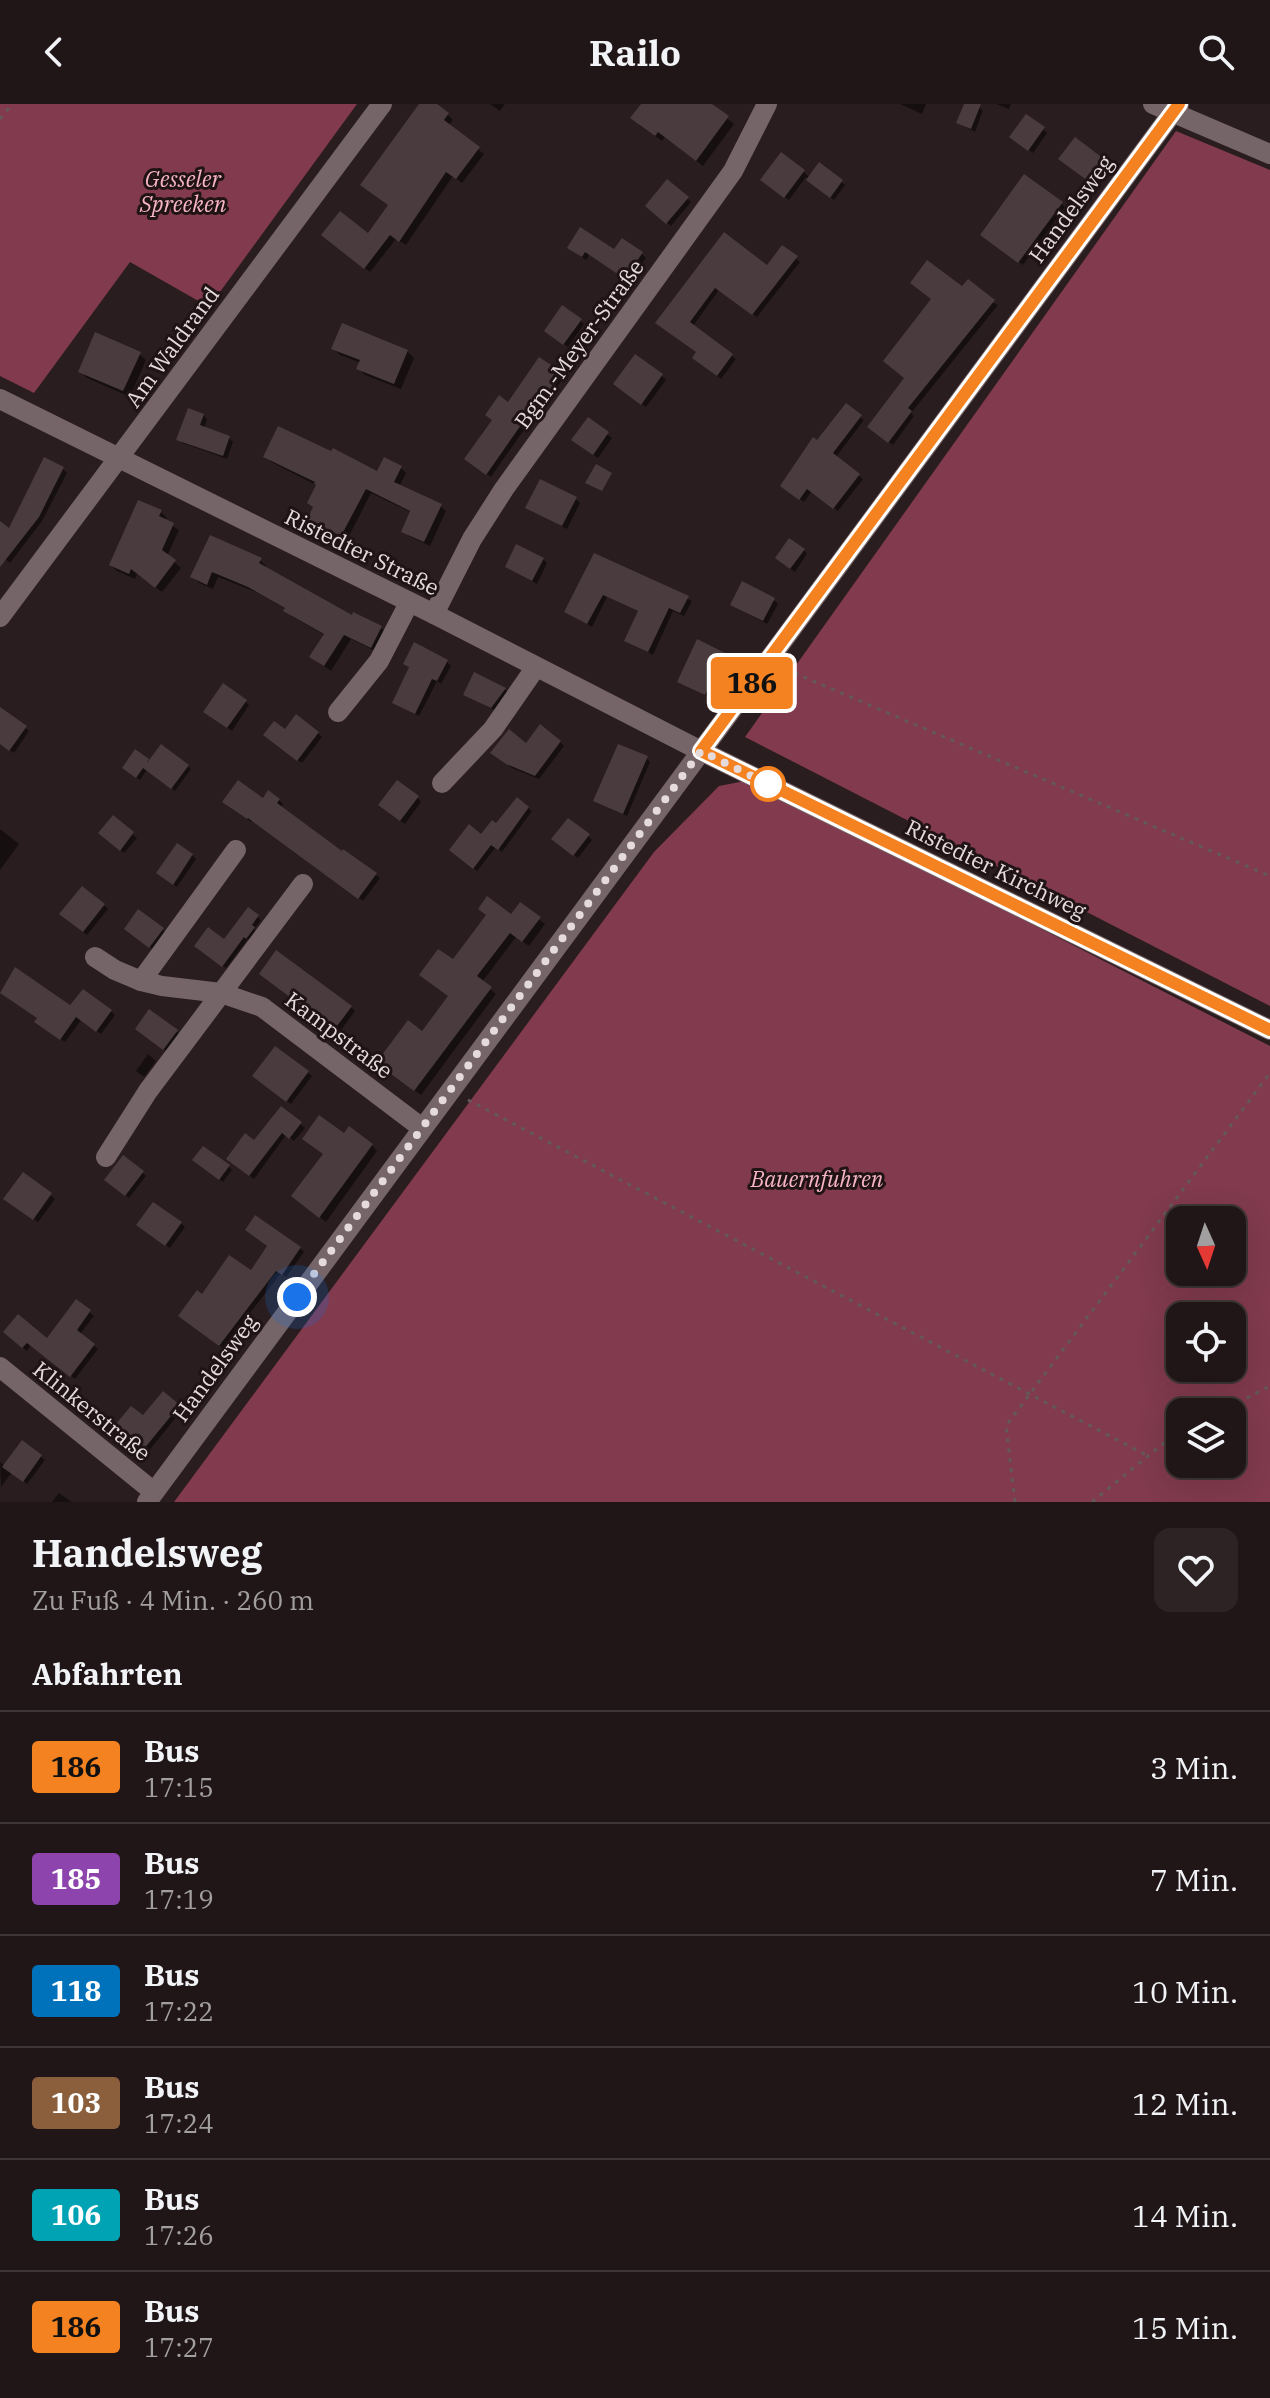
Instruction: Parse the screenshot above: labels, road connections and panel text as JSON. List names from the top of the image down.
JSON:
{
  "streets": {
    "street": [
      "Handelsweg",
      "Bgm.-Meyer-Straße",
      "Am Waldrand",
      "Ristedter Straße",
      "Ristedter Kirchweg",
      "Kampstraße",
      "Klinkerstraße"
    ]
  },
  "crossings": [
    ["Handelsweg", "Ristedter Straße"],
    ["Handelsweg", "Ristedter Kirchweg"],
    ["Handelsweg", "Kampstraße"],
    ["Handelsweg", "Klinkerstraße"],
    ["Bgm.-Meyer-Straße", "Ristedter Straße"],
    ["Am Waldrand", "Ristedter Straße"],
    ["Ristedter Straße", "Ristedter Kirchweg"]
  ],
  "parks": ["Gesseler Spreeken", "Bauernfuhren"],
  "lines": ["bus line 186"],
  "north": "bottom",
  "page": {
    "header": "Railo",
    "on_map": "186",
    "heading": [
      ["Handelsweg", "Zu Fuß · 4 Min. · 260 m"],
      "Abfahrten"
    ],
    "list": [
      {
        "mark": "186",
        "name": "Bus",
        "note": "17:15",
        "value": "3 Min."
      },
      {
        "mark": "185",
        "name": "Bus",
        "note": "17:19",
        "value": "7 Min."
      },
      {
        "mark": "118",
        "name": "Bus",
        "note": "17:22",
        "value": "10 Min."
      },
      {
        "mark": "103",
        "name": "Bus",
        "note": "17:24",
        "value": "12 Min."
      },
      {
        "mark": "106",
        "name": "Bus",
        "note": "17:26",
        "value": "14 Min."
      },
      {
        "mark": "186",
        "name": "Bus",
        "note": "17:27",
        "value": "15 Min."
      }
    ]
  }
}
